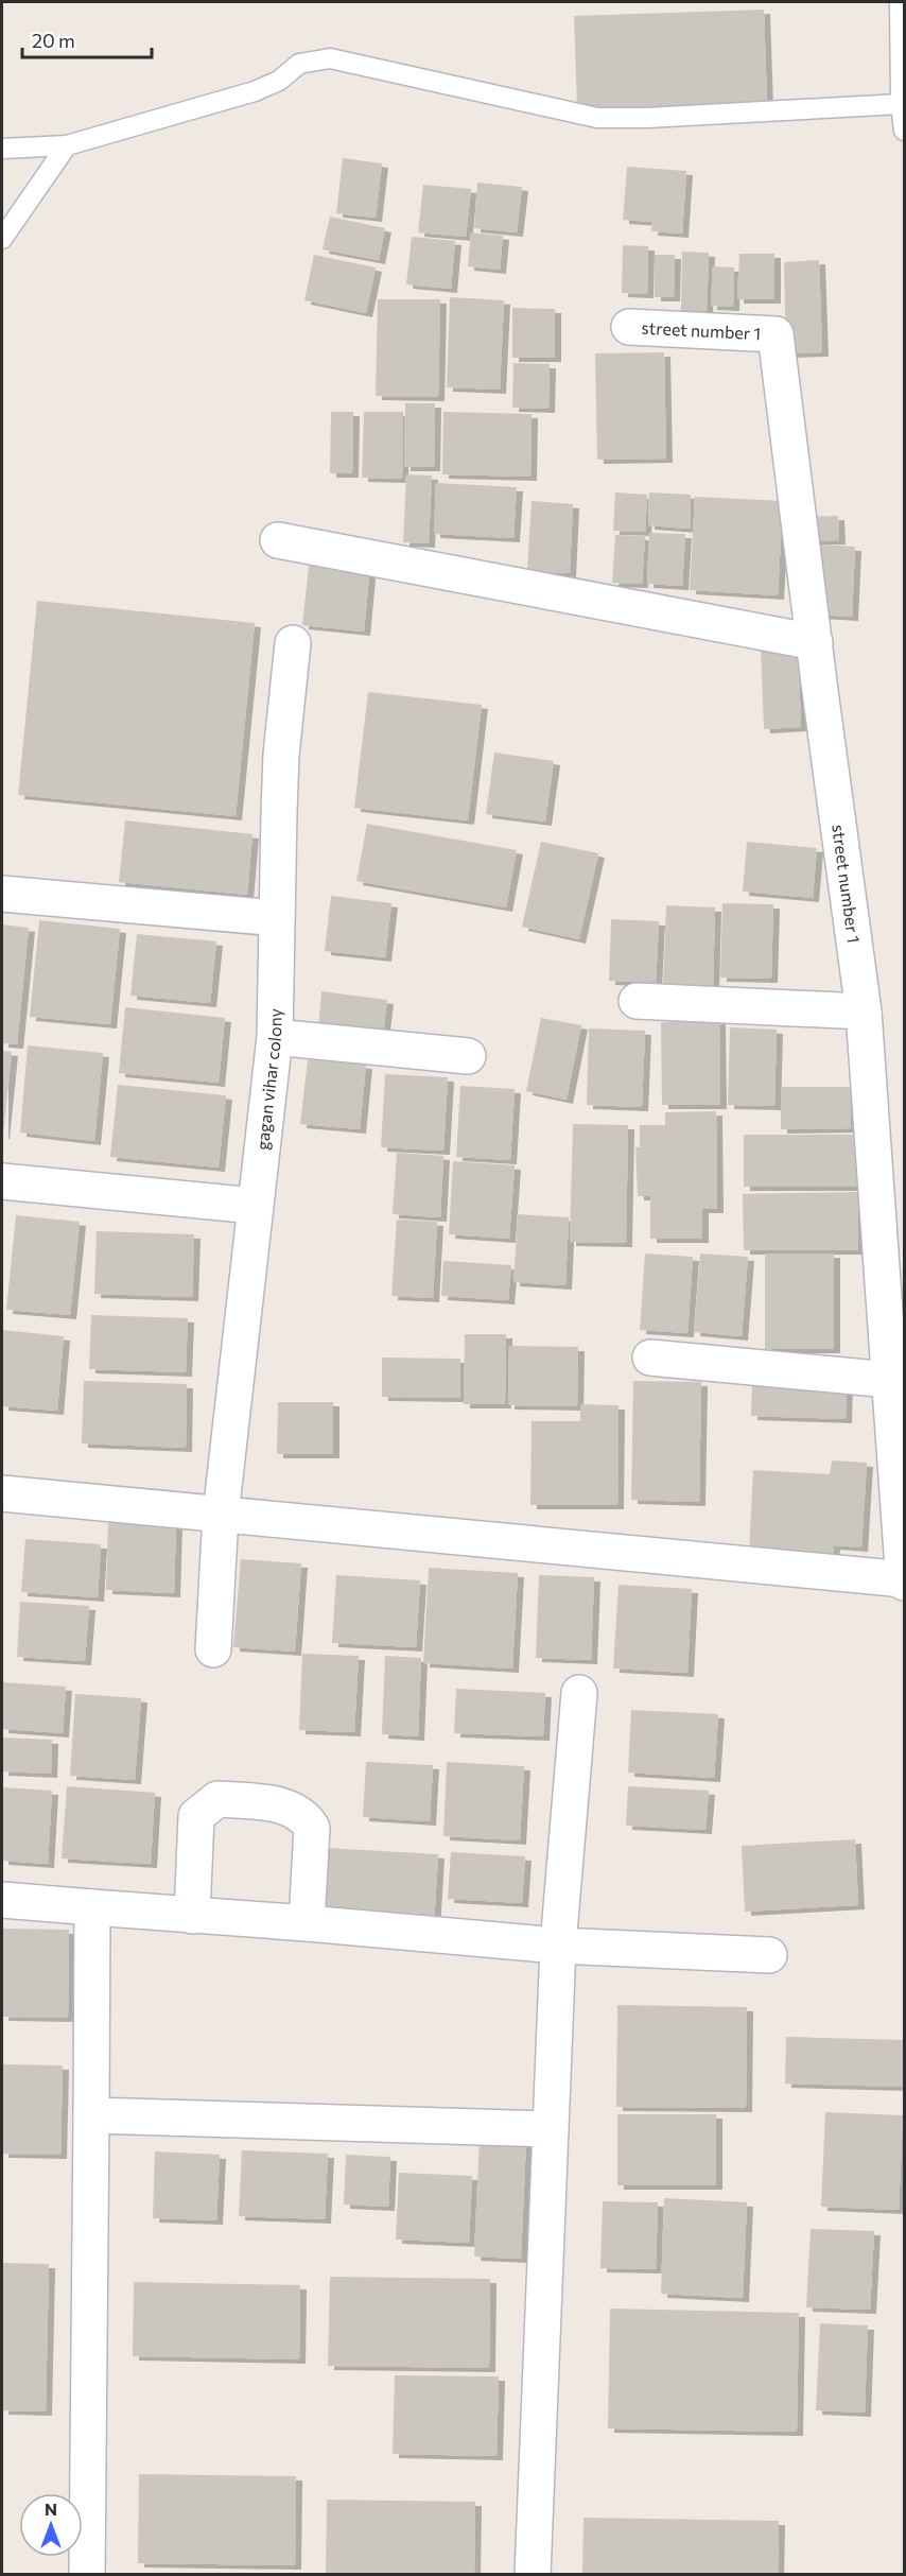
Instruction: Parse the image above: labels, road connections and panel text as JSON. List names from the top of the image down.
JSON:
{
  "streets": {
    "street": ["street number 1", "gagan vihar colony"]
  },
  "scale_bar": "20 m",
  "north": "top"
}
